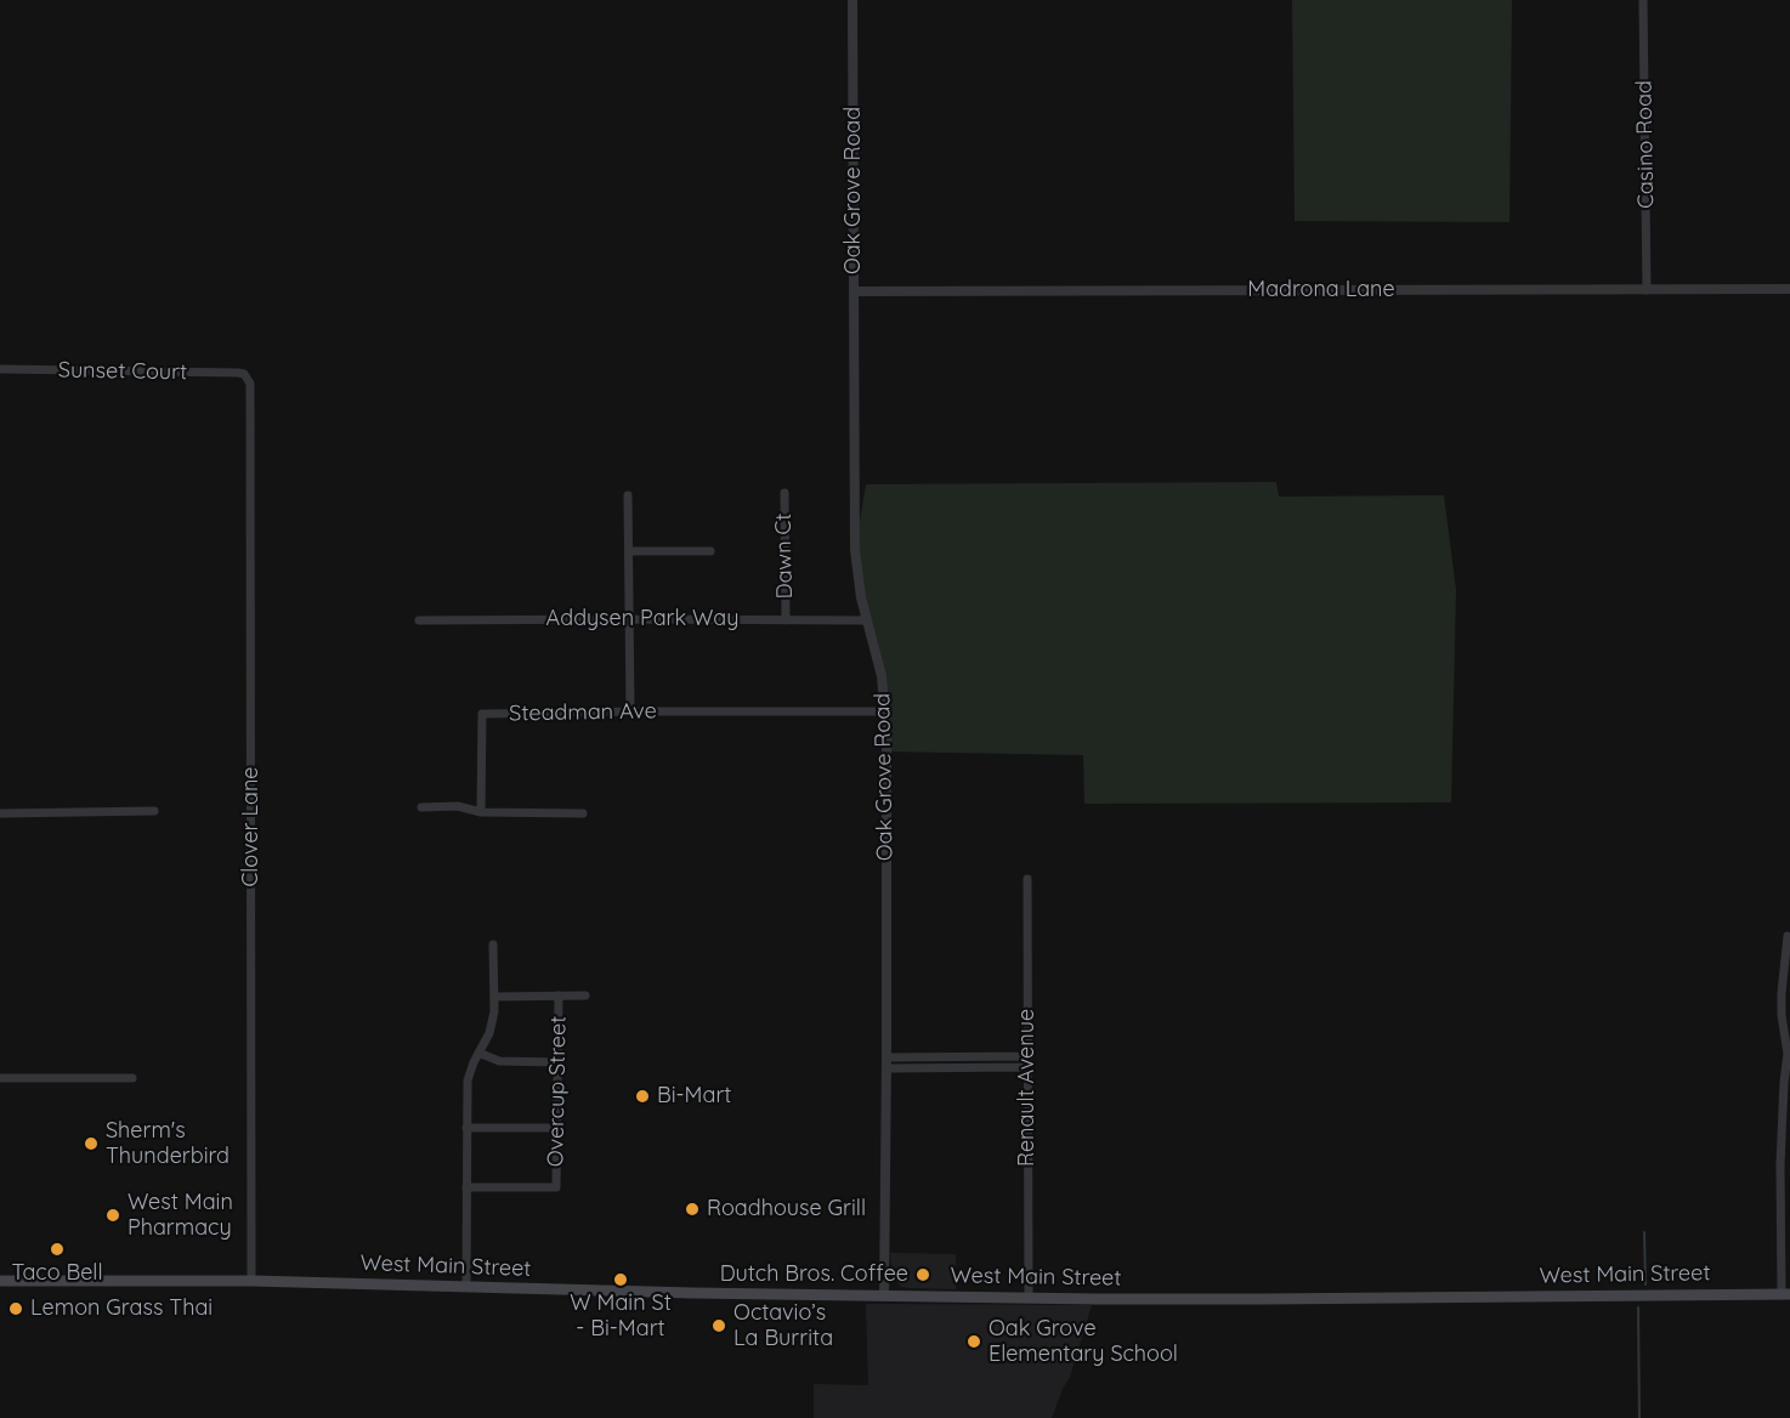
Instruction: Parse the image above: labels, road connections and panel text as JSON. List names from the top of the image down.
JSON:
{
  "streets": {
    "main road": ["West Main Street"],
    "street": [
      "Casino Road",
      "Oak Grove Road",
      "Madrona Lane",
      "Sunset Court",
      "Dawn Ct",
      "Addysen Park Way",
      "Steadman Ave",
      "Clover Lane",
      "Renault Avenue",
      "Overcup Street"
    ]
  },
  "crossings": [
    ["Casino Road", "Madrona Lane"],
    ["Oak Grove Road", "Madrona Lane"],
    ["Oak Grove Road", "Addysen Park Way"],
    ["Oak Grove Road", "Steadman Ave"],
    ["Oak Grove Road", "West Main Street"],
    ["Sunset Court", "Clover Lane"],
    ["Dawn Ct", "Addysen Park Way"],
    ["Clover Lane", "West Main Street"],
    ["Renault Avenue", "West Main Street"]
  ],
  "places": [
    "Bi-Mart",
    "Sherm's Thunderbird",
    "Roadhouse Grill",
    "West Main Pharmacy",
    "Taco Bell",
    "Dutch Bros. Coffee",
    "W Main St - Bi-Mart",
    "Lemon Grass Thai",
    "Octavio’s La Burrita",
    "Oak Grove Elementary School"
  ]
}
